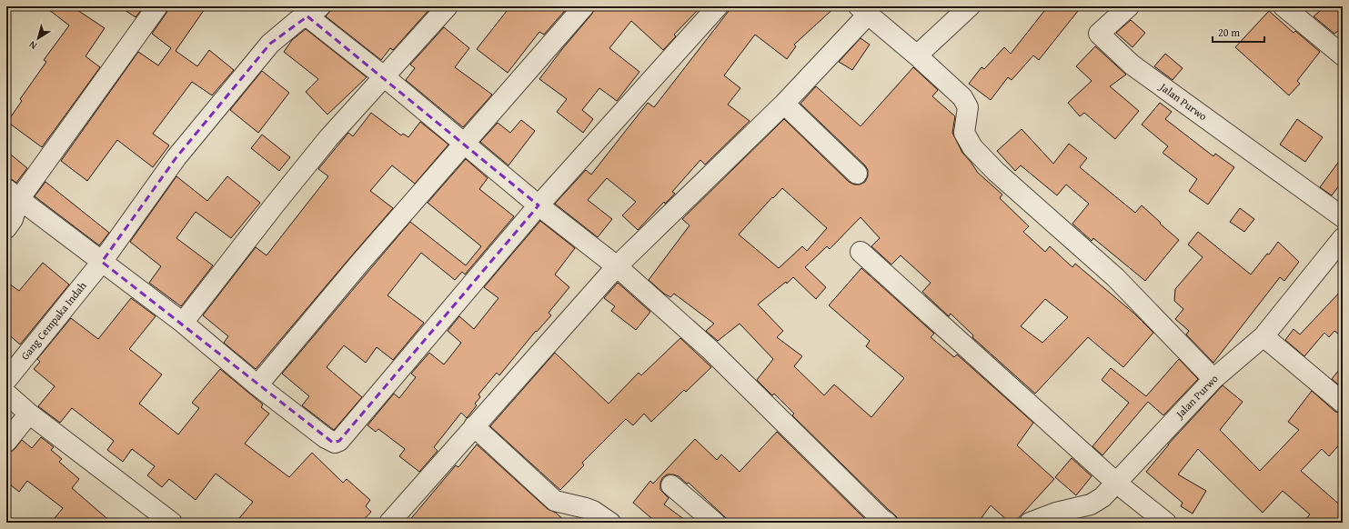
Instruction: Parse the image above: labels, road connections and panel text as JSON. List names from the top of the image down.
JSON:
{
  "streets": {
    "street": ["Jalan Purwo", "Gang Cempaka Indah"]
  },
  "scale_bar": "20 m",
  "north": "bottom left"
}
